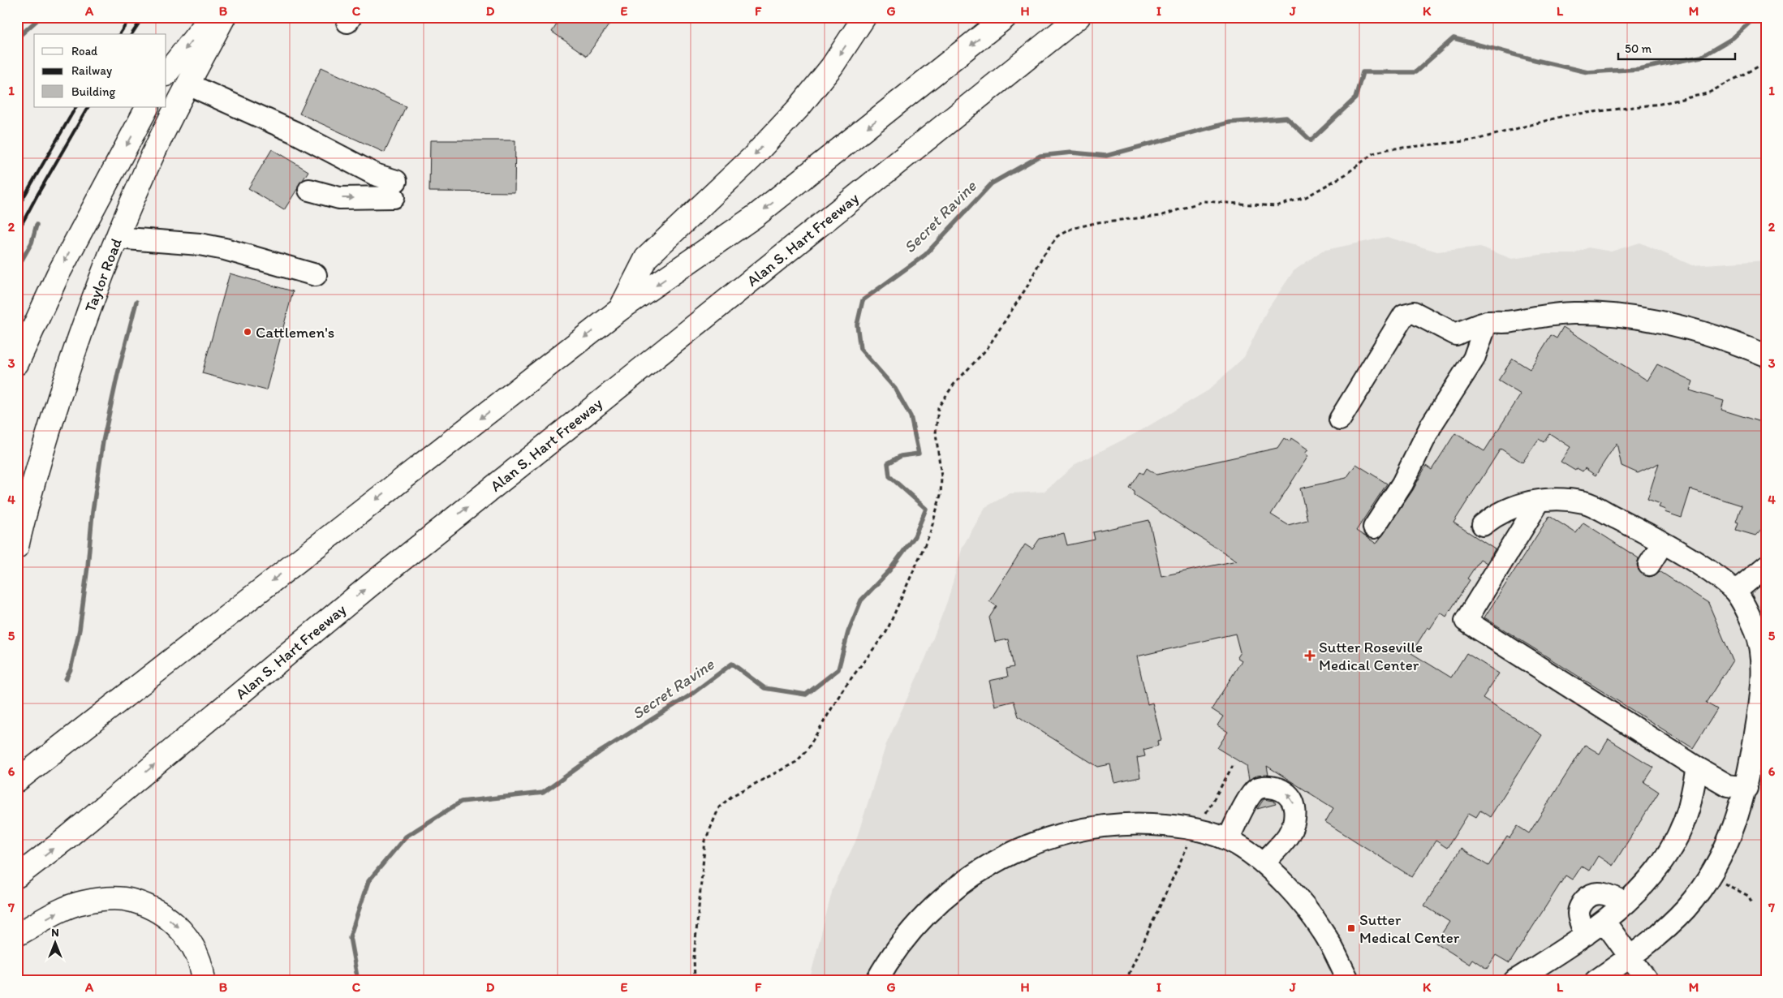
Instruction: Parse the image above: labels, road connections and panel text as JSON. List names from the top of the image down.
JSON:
{
  "streets": {
    "main road": ["Alan S. Hart Freeway", "Taylor Road"]
  },
  "water": ["Secret Ravine"],
  "places": {
    "other": ["Cattlemen's"],
    "health": ["Sutter Roseville Medical Center"],
    "transit": ["Sutter Medical Center"]
  },
  "legend": ["Road", "Railway", "Building"],
  "scale_bar": "50 m",
  "north": "top",
  "grid": {
    "columns": [
      "A",
      "B",
      "C",
      "D",
      "E",
      "F",
      "G",
      "H",
      "I",
      "J",
      "K",
      "L",
      "M"
    ],
    "rows": [
      "1",
      "2",
      "3",
      "4",
      "5",
      "6",
      "7"
    ]
  }
}
